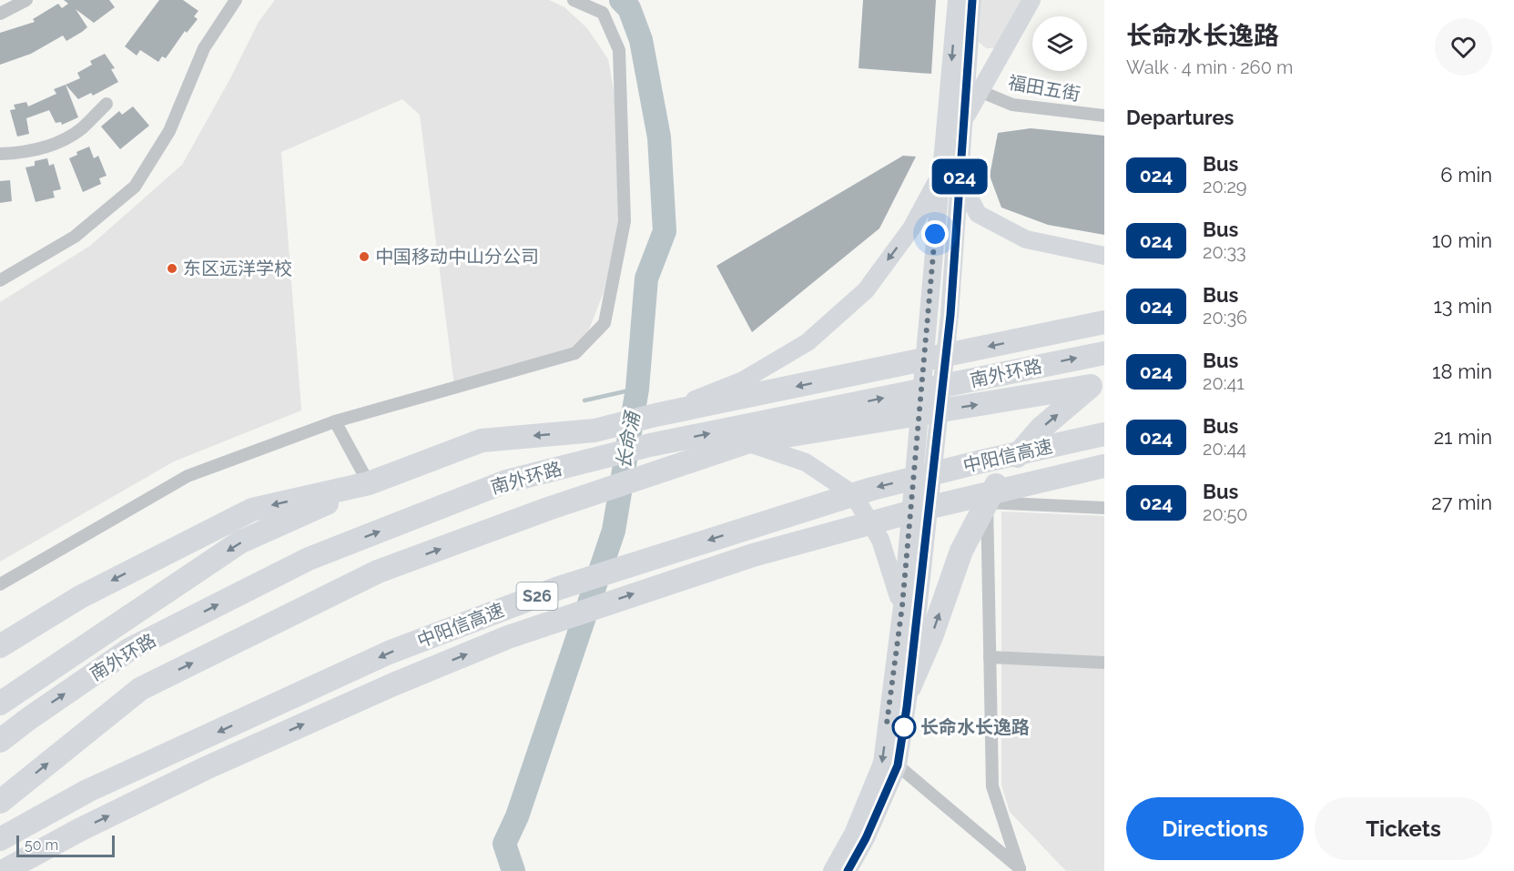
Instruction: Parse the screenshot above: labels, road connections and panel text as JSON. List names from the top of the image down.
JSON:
{
  "streets": {
    "highway": ["南外环路", "中阳信高速", "S26"],
    "street": ["福田五街"]
  },
  "water": ["长命涌"],
  "places": ["中国移动中山分公司", "东区远洋学校", "长命水长逸路"],
  "lines": ["bus line 024"],
  "scale_bar": "50 m",
  "page": {
    "on_map": "024",
    "heading": [
      ["长命水长逸路", "Walk · 4 min · 260 m"],
      "Departures"
    ],
    "list": [
      {
        "mark": "024",
        "name": "Bus",
        "note": "20:29",
        "value": "6 min"
      },
      {
        "mark": "024",
        "name": "Bus",
        "note": "20:33",
        "value": "10 min"
      },
      {
        "mark": "024",
        "name": "Bus",
        "note": "20:36",
        "value": "13 min"
      },
      {
        "mark": "024",
        "name": "Bus",
        "note": "20:41",
        "value": "18 min"
      },
      {
        "mark": "024",
        "name": "Bus",
        "note": "20:44",
        "value": "21 min"
      },
      {
        "mark": "024",
        "name": "Bus",
        "note": "20:50",
        "value": "27 min"
      }
    ],
    "buttons": ["Directions", "Tickets"],
    "scale": "50 m"
  }
}
